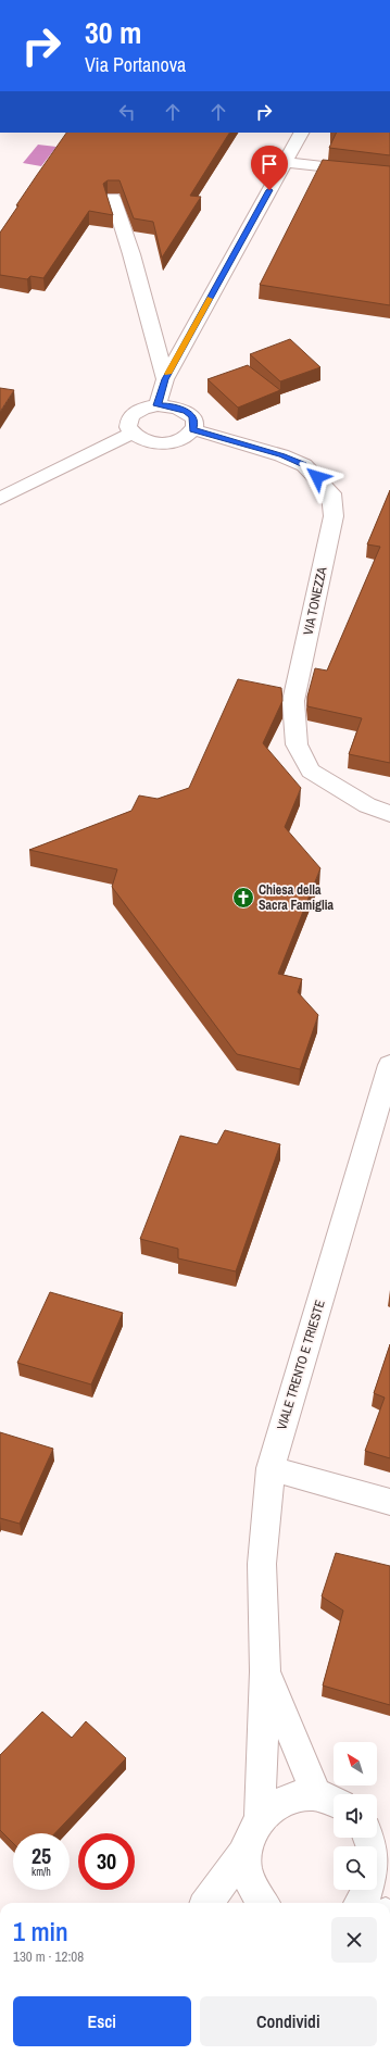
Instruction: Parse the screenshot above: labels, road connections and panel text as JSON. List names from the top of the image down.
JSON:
{
  "streets": {
    "street": ["VIA TONEZZA", "VIALE TRENTO E TRIESTE"]
  },
  "places": {
    "church": ["Chiesa della Sacra Famiglia"]
  },
  "north": "top left",
  "page": {
    "turn": ["30 m", "Via Portanova"],
    "speed": "25 km/h",
    "limit": "30",
    "heading": ["1 min", "130 m · 12:08"],
    "buttons": ["Esci", "Condividi"]
  }
}
